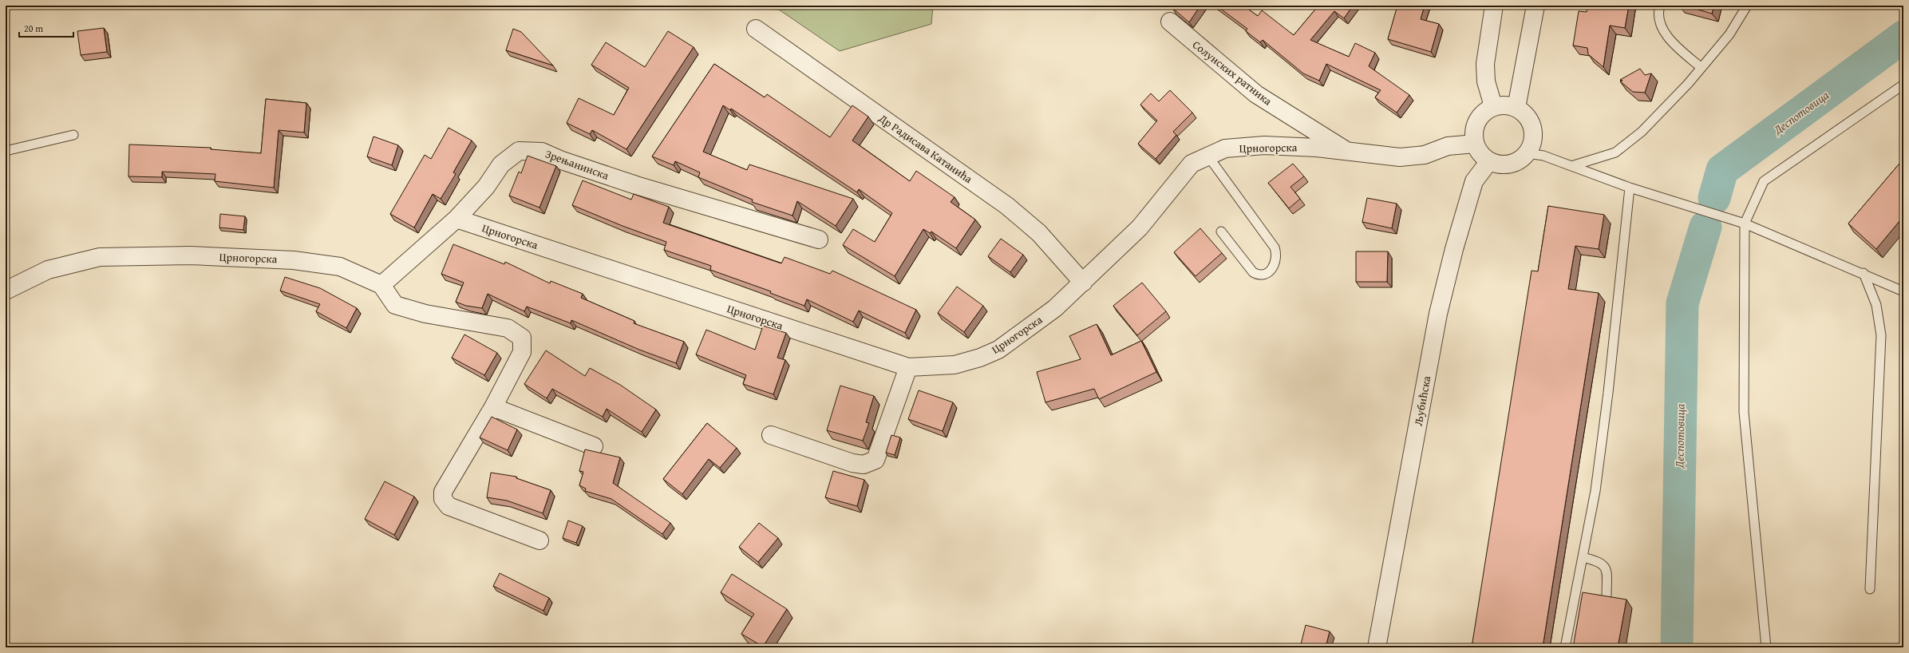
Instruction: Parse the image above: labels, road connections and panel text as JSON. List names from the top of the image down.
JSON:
{
  "streets": {
    "street": [
      "Солунских ратника",
      "Црногорска",
      "Др Радисава Катанића",
      "Зрењанинска",
      "Љубићска"
    ]
  },
  "crossings": [
    ["Солунских ратника", "Црногорска"],
    ["Црногорска", "Др Радисава Катанића"],
    ["Црногорска", "Зрењанинска"],
    ["Црногорска", "Љубићска"]
  ],
  "water": ["Деспотовица"],
  "scale_bar": "20 m"
}
